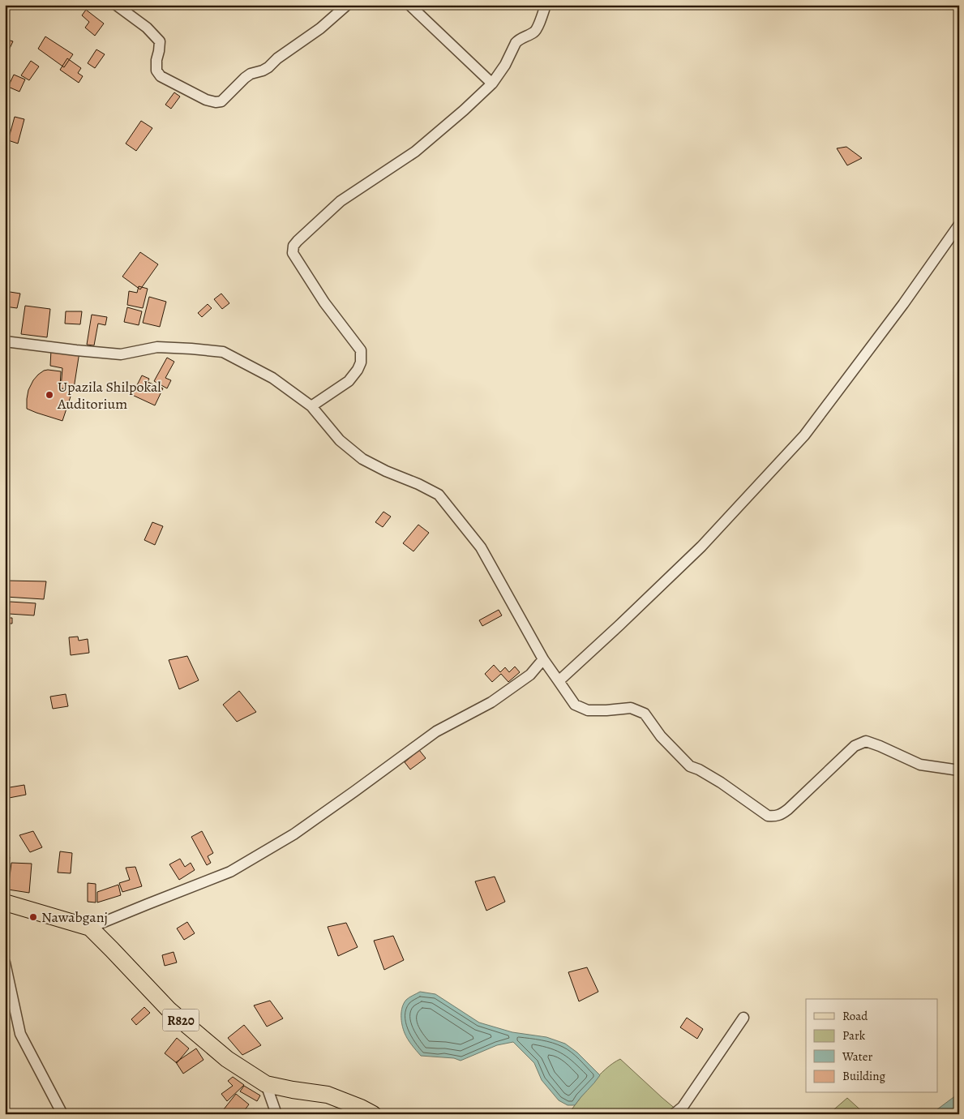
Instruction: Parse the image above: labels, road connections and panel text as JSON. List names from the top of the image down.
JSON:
{
  "streets": {
    "main road": ["R820"]
  },
  "places": ["Upazila Shilpokal Auditorium", "Nawabganj"],
  "legend": [
    "Road",
    "Park",
    "Water",
    "Building"
  ]
}
